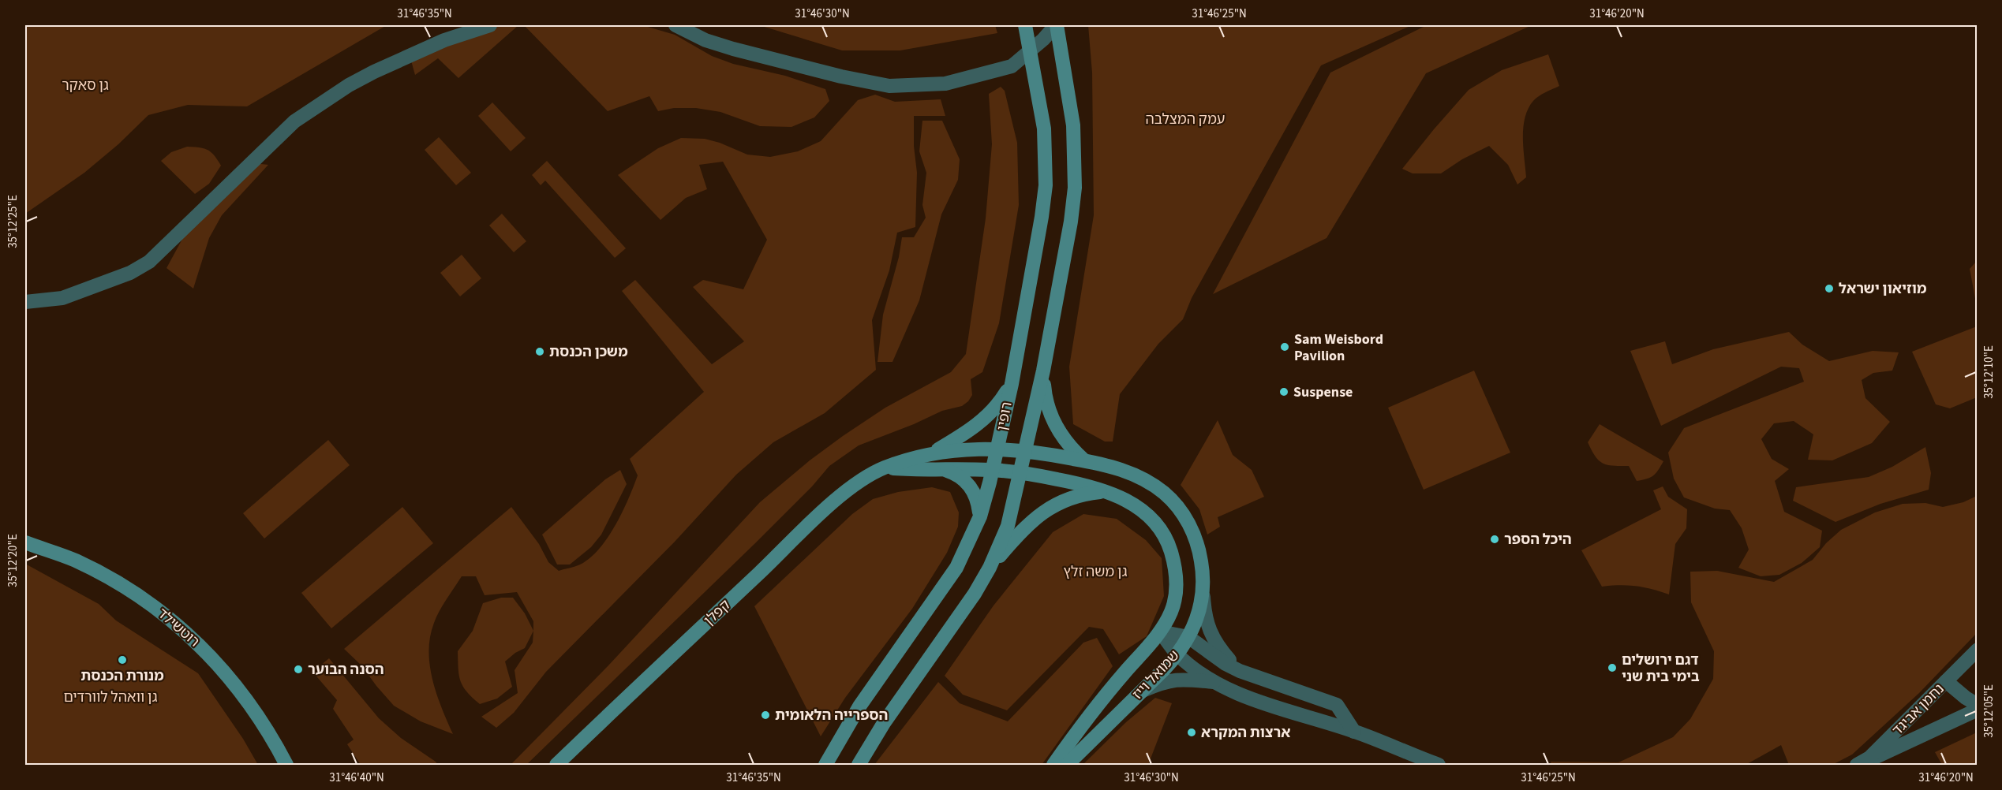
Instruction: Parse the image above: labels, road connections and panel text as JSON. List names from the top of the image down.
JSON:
{
  "streets": {
    "street": [
      "רופין",
      "קפלן",
      "רוטשילד",
      "שמואל וייז",
      "נחמן אביגד"
    ]
  },
  "crossings": [
    ["רופין", "קפלן"],
    ["רופין", "שמואל וייז"],
    ["קפלן", "שמואל וייז"]
  ],
  "parks": [
    "גן סאקר",
    "עמק המצלבה",
    "גן משה זלץ",
    "גן וואהל לוורדים"
  ],
  "places": [
    "מוזיאון ישראל",
    "Sam Weisbord Pavilion",
    "משכן הכנסת",
    "Suspense",
    "היכל הספר",
    "מנורת הכנסת",
    "דגם ירושלים בימי בית שני",
    "הסנה הבוער",
    "הספרייה הלאומית",
    "ארצות המקרא"
  ],
  "coordinates": [
    "31°46'35\"N",
    "31°46'30\"N",
    "31°46'25\"N",
    "31°46'20\"N",
    "35°12'25\"E",
    "35°12'10\"E",
    "35°12'20\"E",
    "35°12'05\"E",
    "31°46'40\"N"
  ]
}
